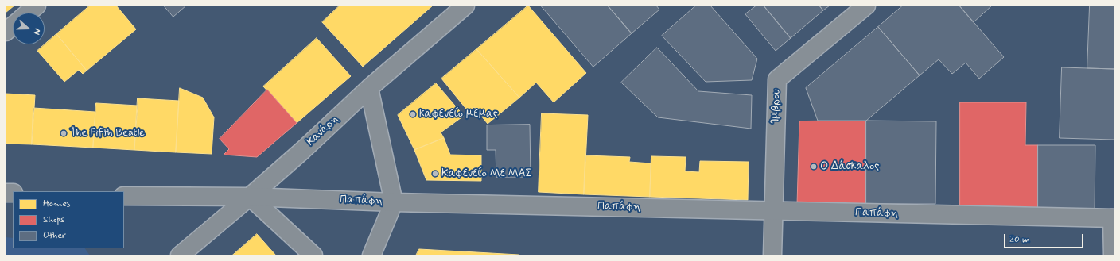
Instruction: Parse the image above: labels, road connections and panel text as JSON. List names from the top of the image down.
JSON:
{
  "streets": {
    "street": ["Ίμβρου", "Κανάρη", "Παπάφη"]
  },
  "crossings": [
    ["Ίμβρου", "Παπάφη"],
    ["Κανάρη", "Παπάφη"]
  ],
  "places": [
    "καφενείο μεμας",
    "The Fifth Beatle",
    "Ο Δάσκαλος",
    "Καφενείο Με ΜΑΣ"
  ],
  "legend": ["Homes", "Shops", "Other"],
  "scale_bar": "20 m",
  "north": "right"
}
